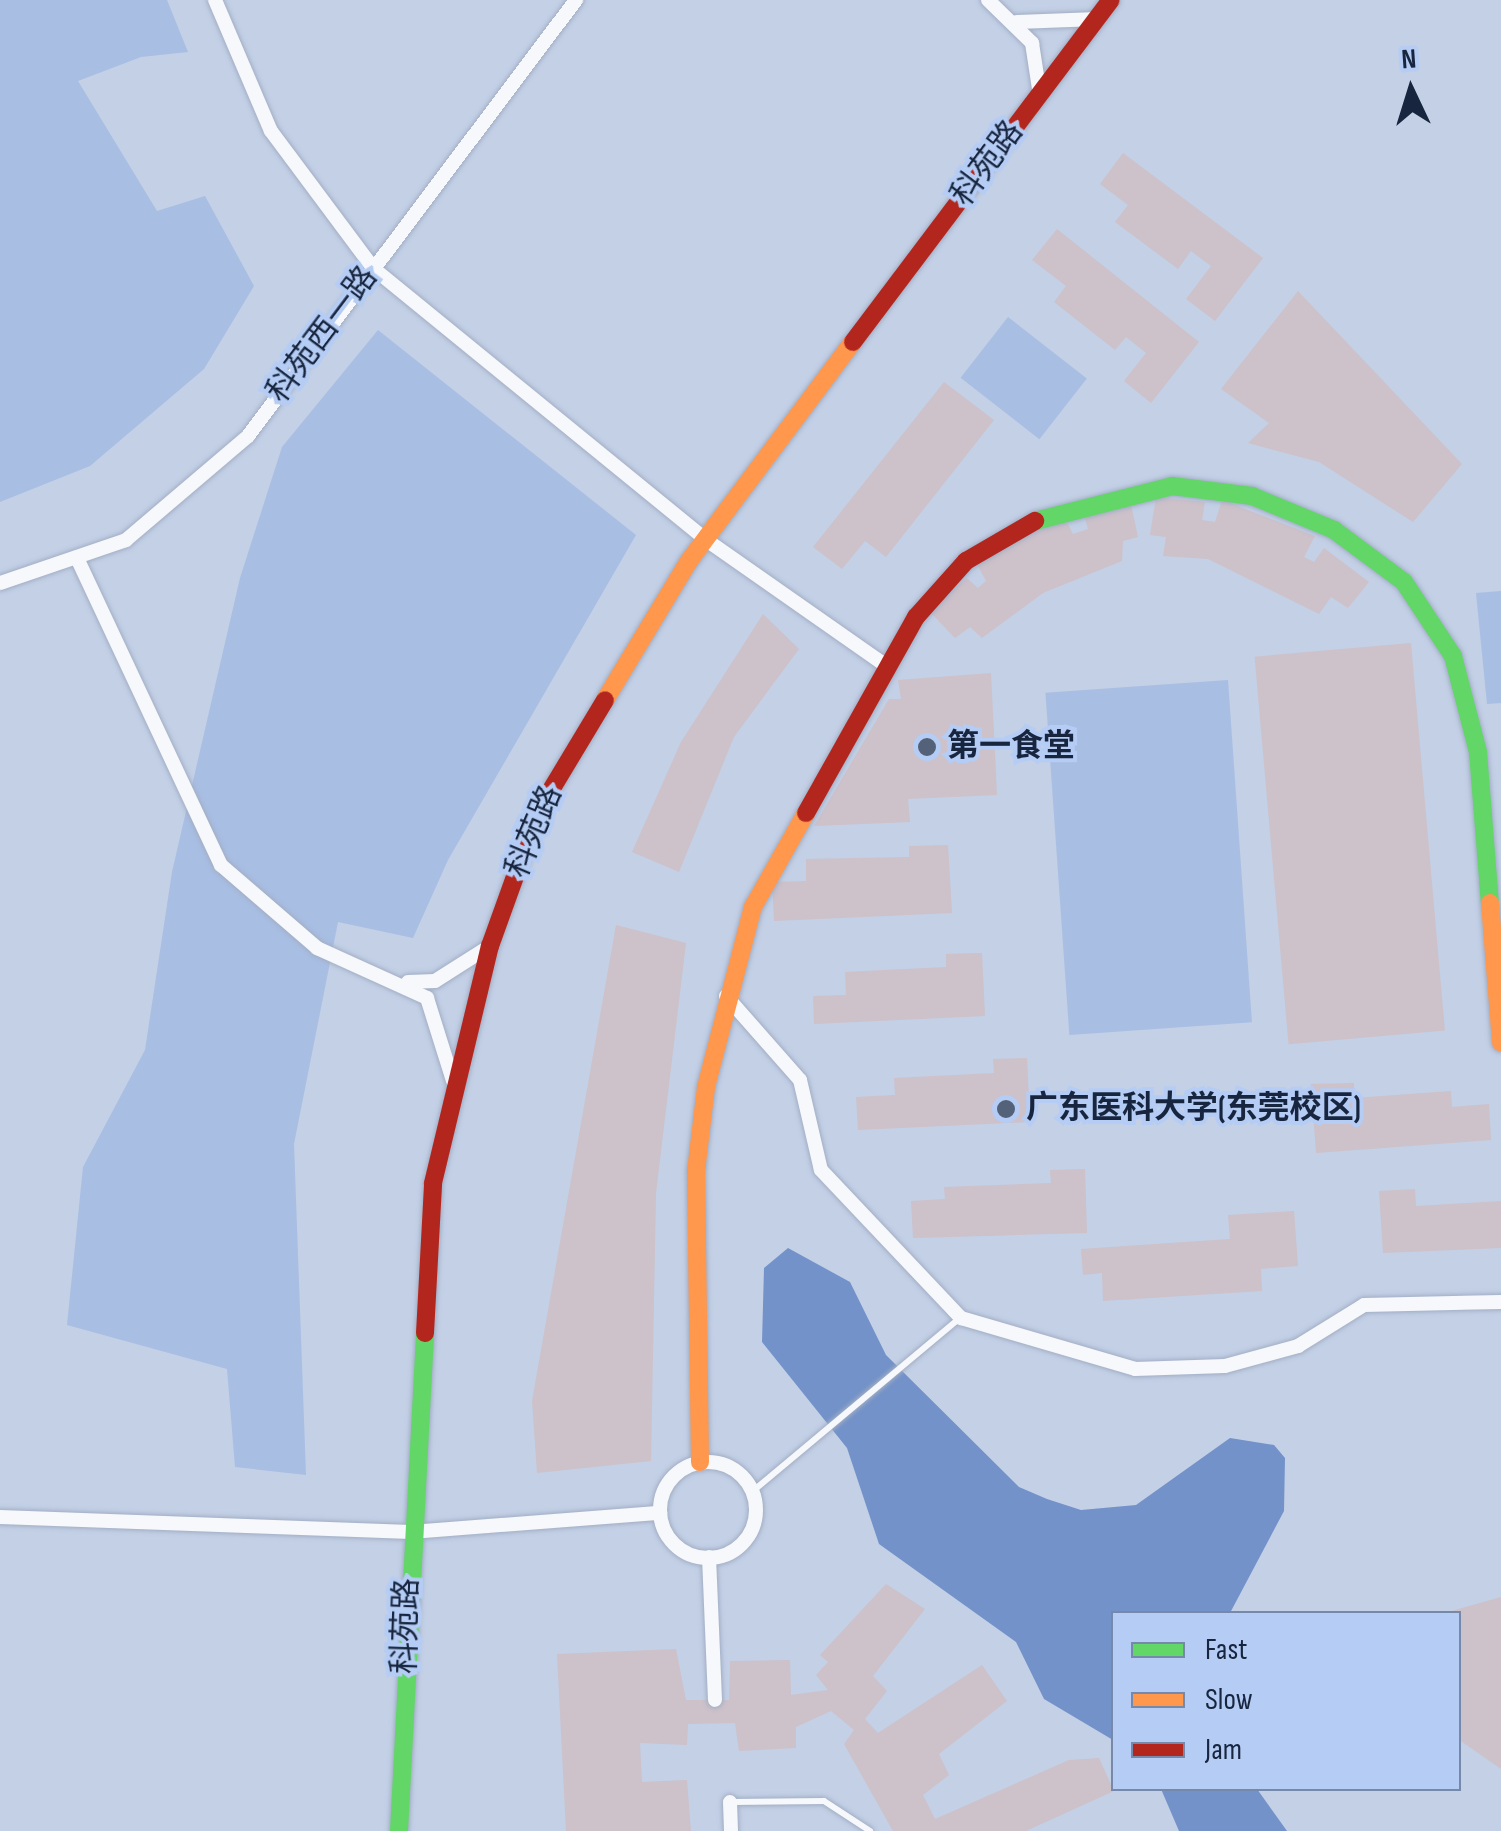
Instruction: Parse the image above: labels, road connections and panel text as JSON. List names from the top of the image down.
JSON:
{
  "streets": {
    "street": ["科苑路", "科苑西一路"]
  },
  "places": ["第一食堂", "广东医科大学(东莞校区)"],
  "legend": ["Fast", "Slow", "Jam"],
  "north": "top"
}
